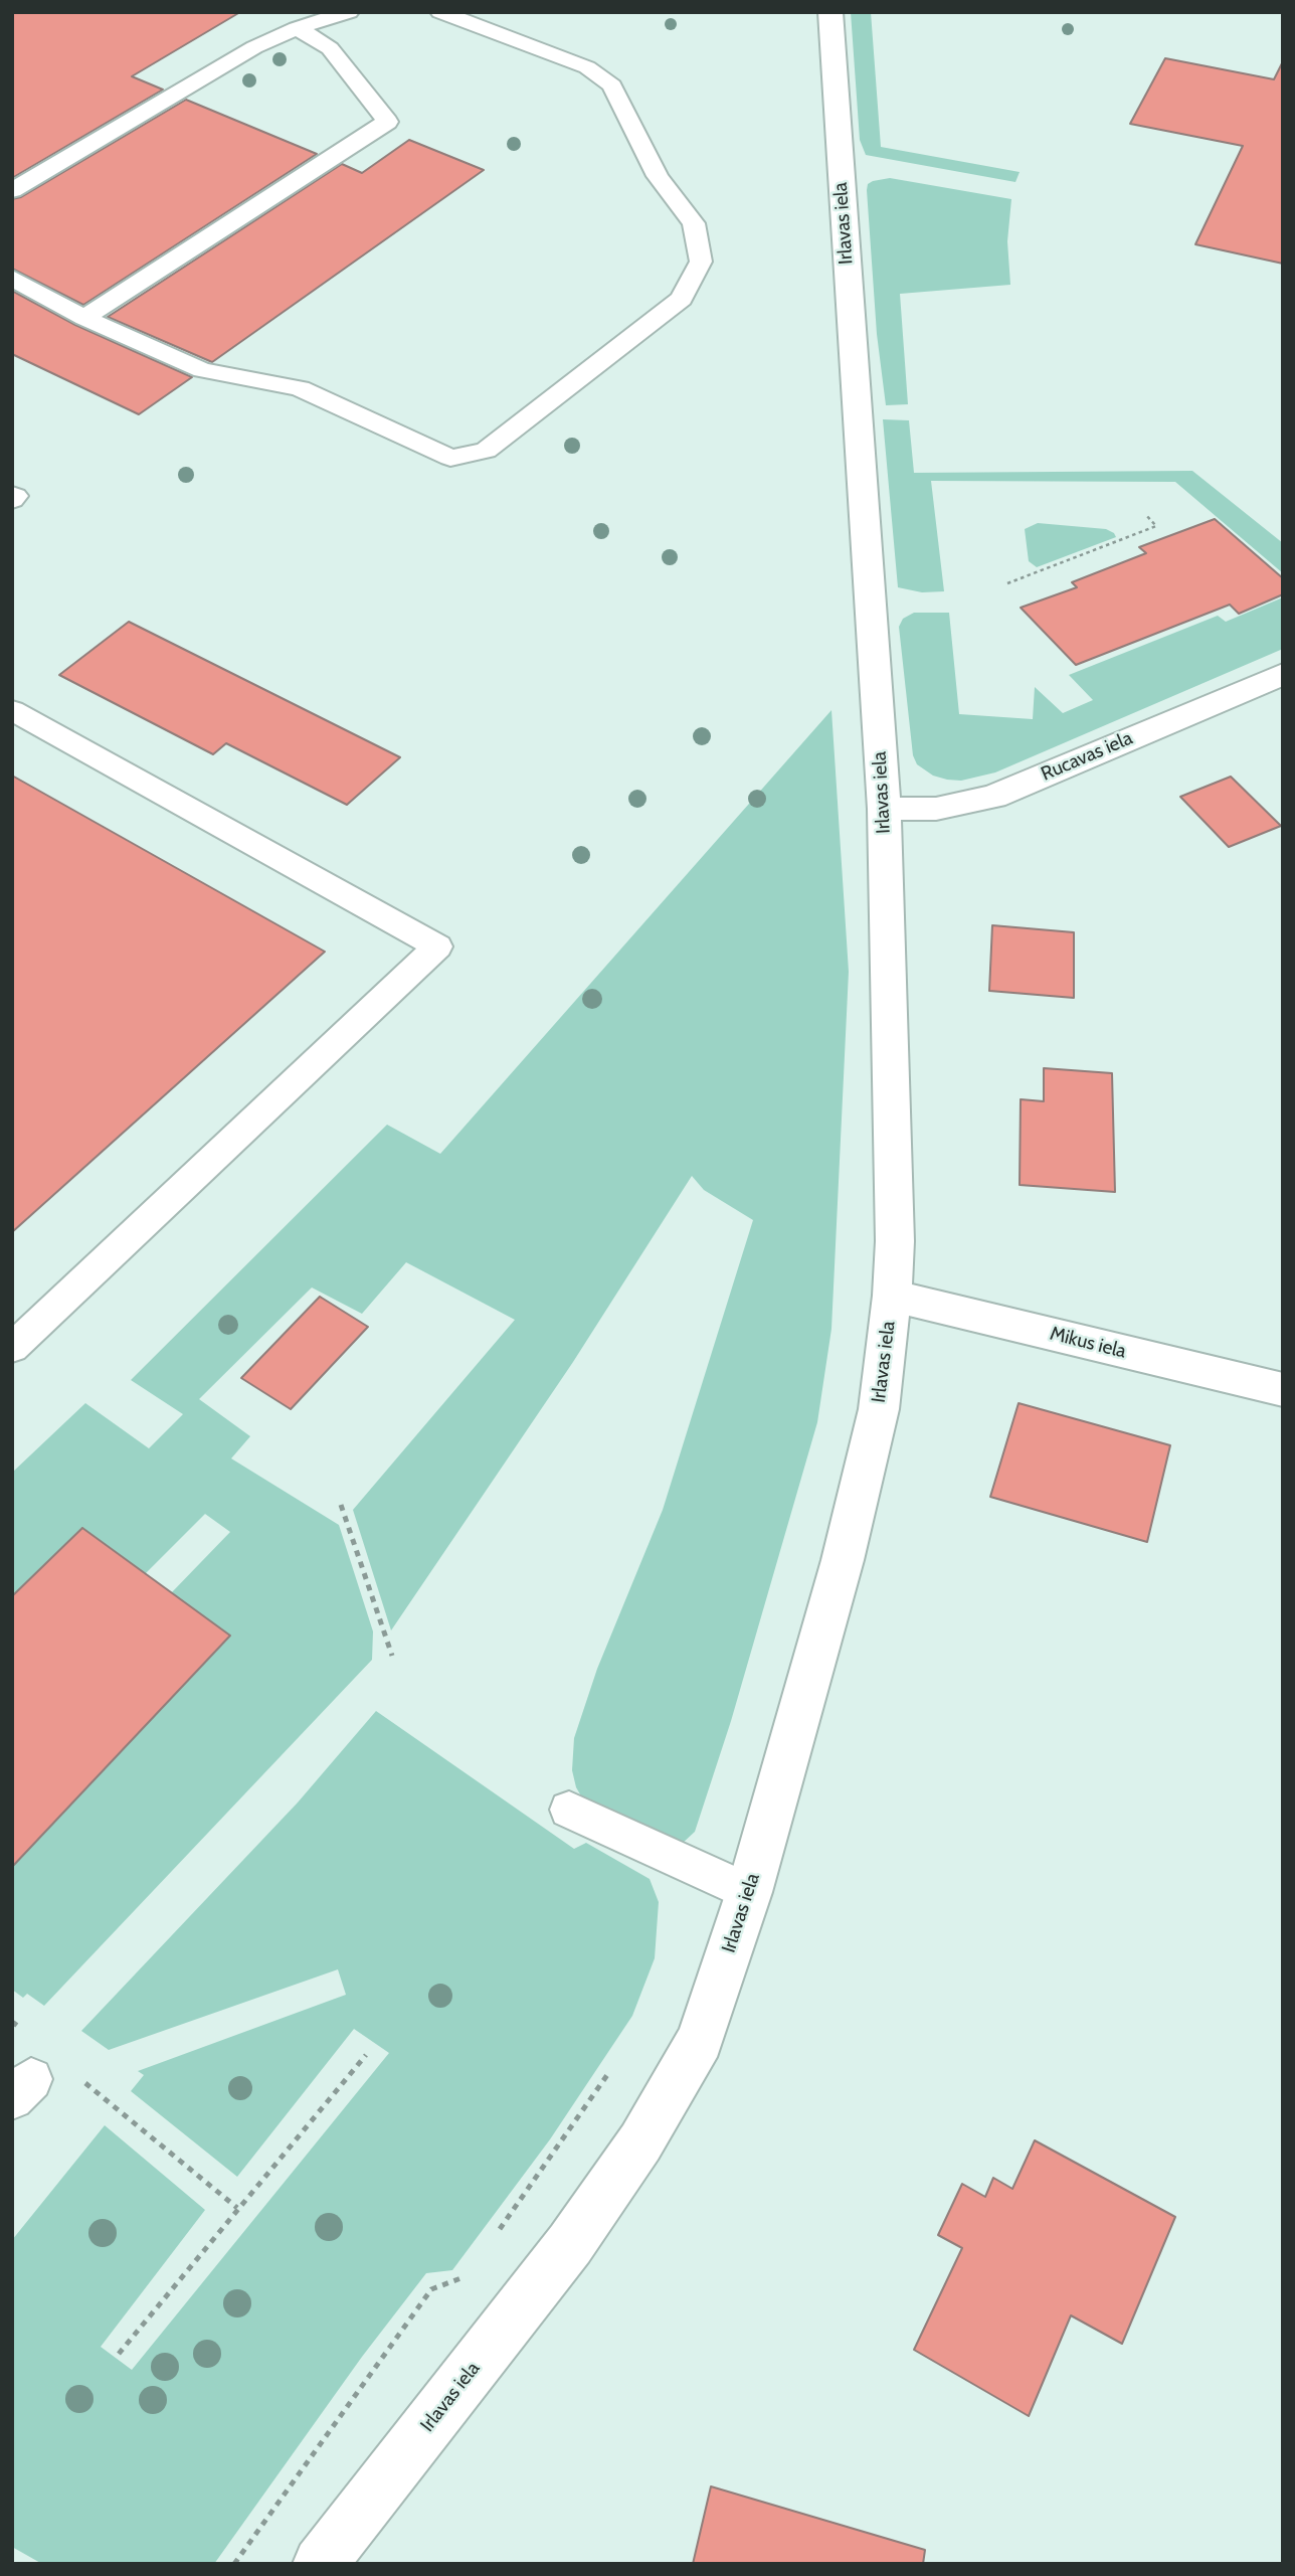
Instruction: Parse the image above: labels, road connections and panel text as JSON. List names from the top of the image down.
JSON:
{
  "streets": {
    "street": ["Irlavas iela", "Rucavas iela", "Mikus iela"]
  },
  "crossings": [
    ["Irlavas iela", "Rucavas iela"],
    ["Irlavas iela", "Mikus iela"]
  ]
}
